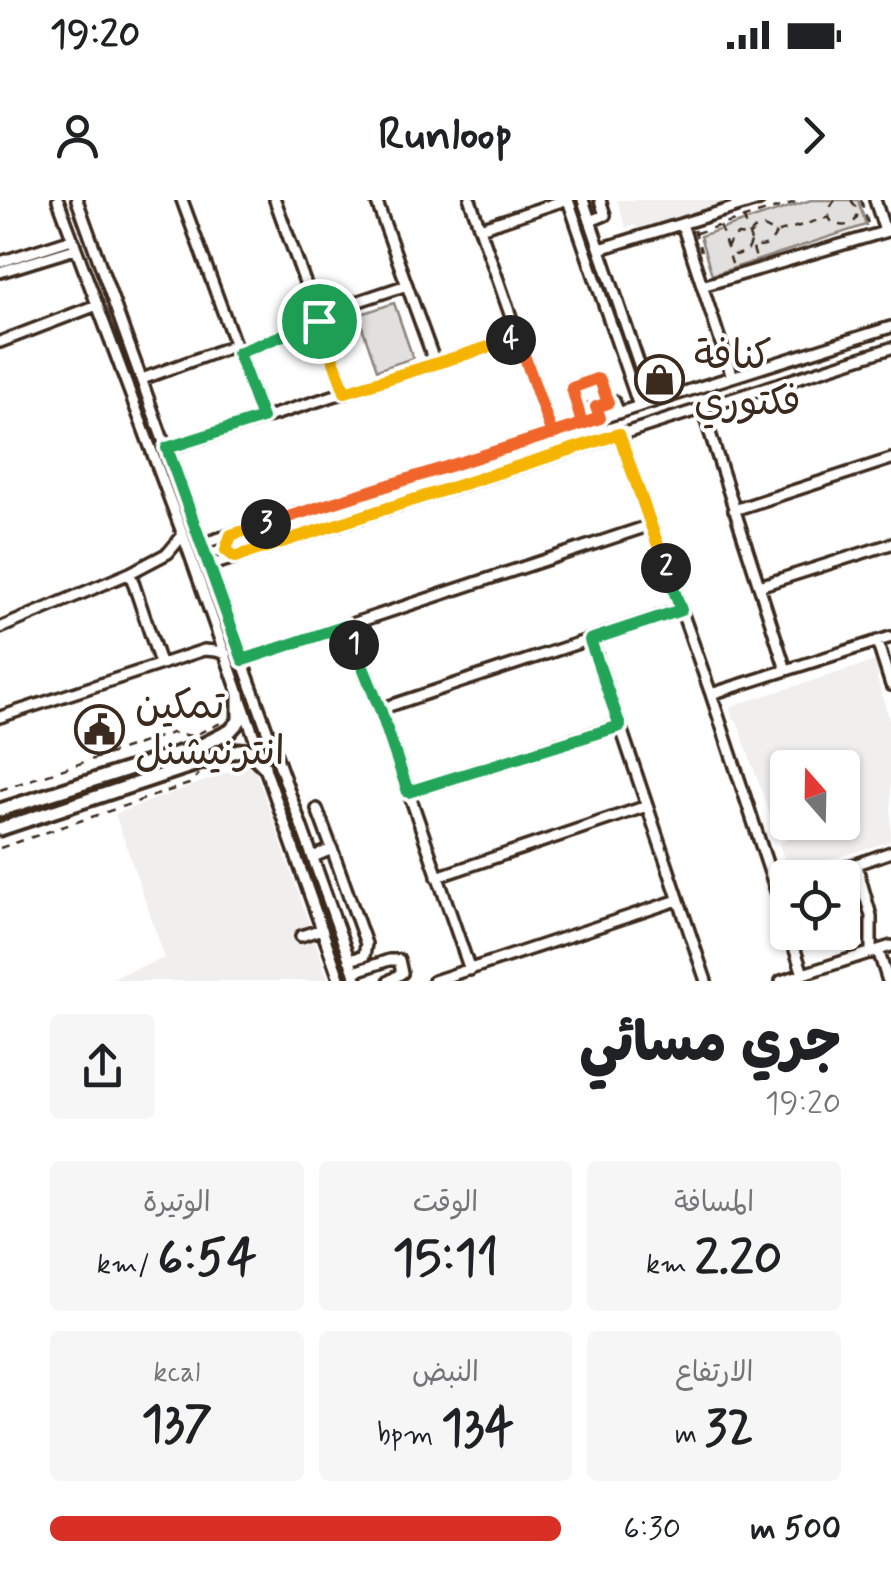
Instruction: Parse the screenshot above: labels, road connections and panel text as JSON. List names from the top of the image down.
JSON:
{
  "places": {
    "shop": ["كنافة فكتوري"],
    "public building": ["تمكين انترنیشنل"]
  },
  "north": "top",
  "page": {
    "status": "19:20",
    "header": "Runloop",
    "pins": [
      "4",
      "3",
      "2",
      "1"
    ],
    "heading": ["جري مسائي", "19:20"],
    "stats": [
      ["المسافة", "2.20 km"],
      ["الوقت", "15:11"],
      ["الوتيرة", "6:54 /km"],
      ["الارتفاع", "32 m"],
      ["النبض", "134 bpm"],
      ["kcal", "137"]
    ],
    "list": [
      {
        "name": "500 m",
        "note": "6:30"
      }
    ]
  }
}
